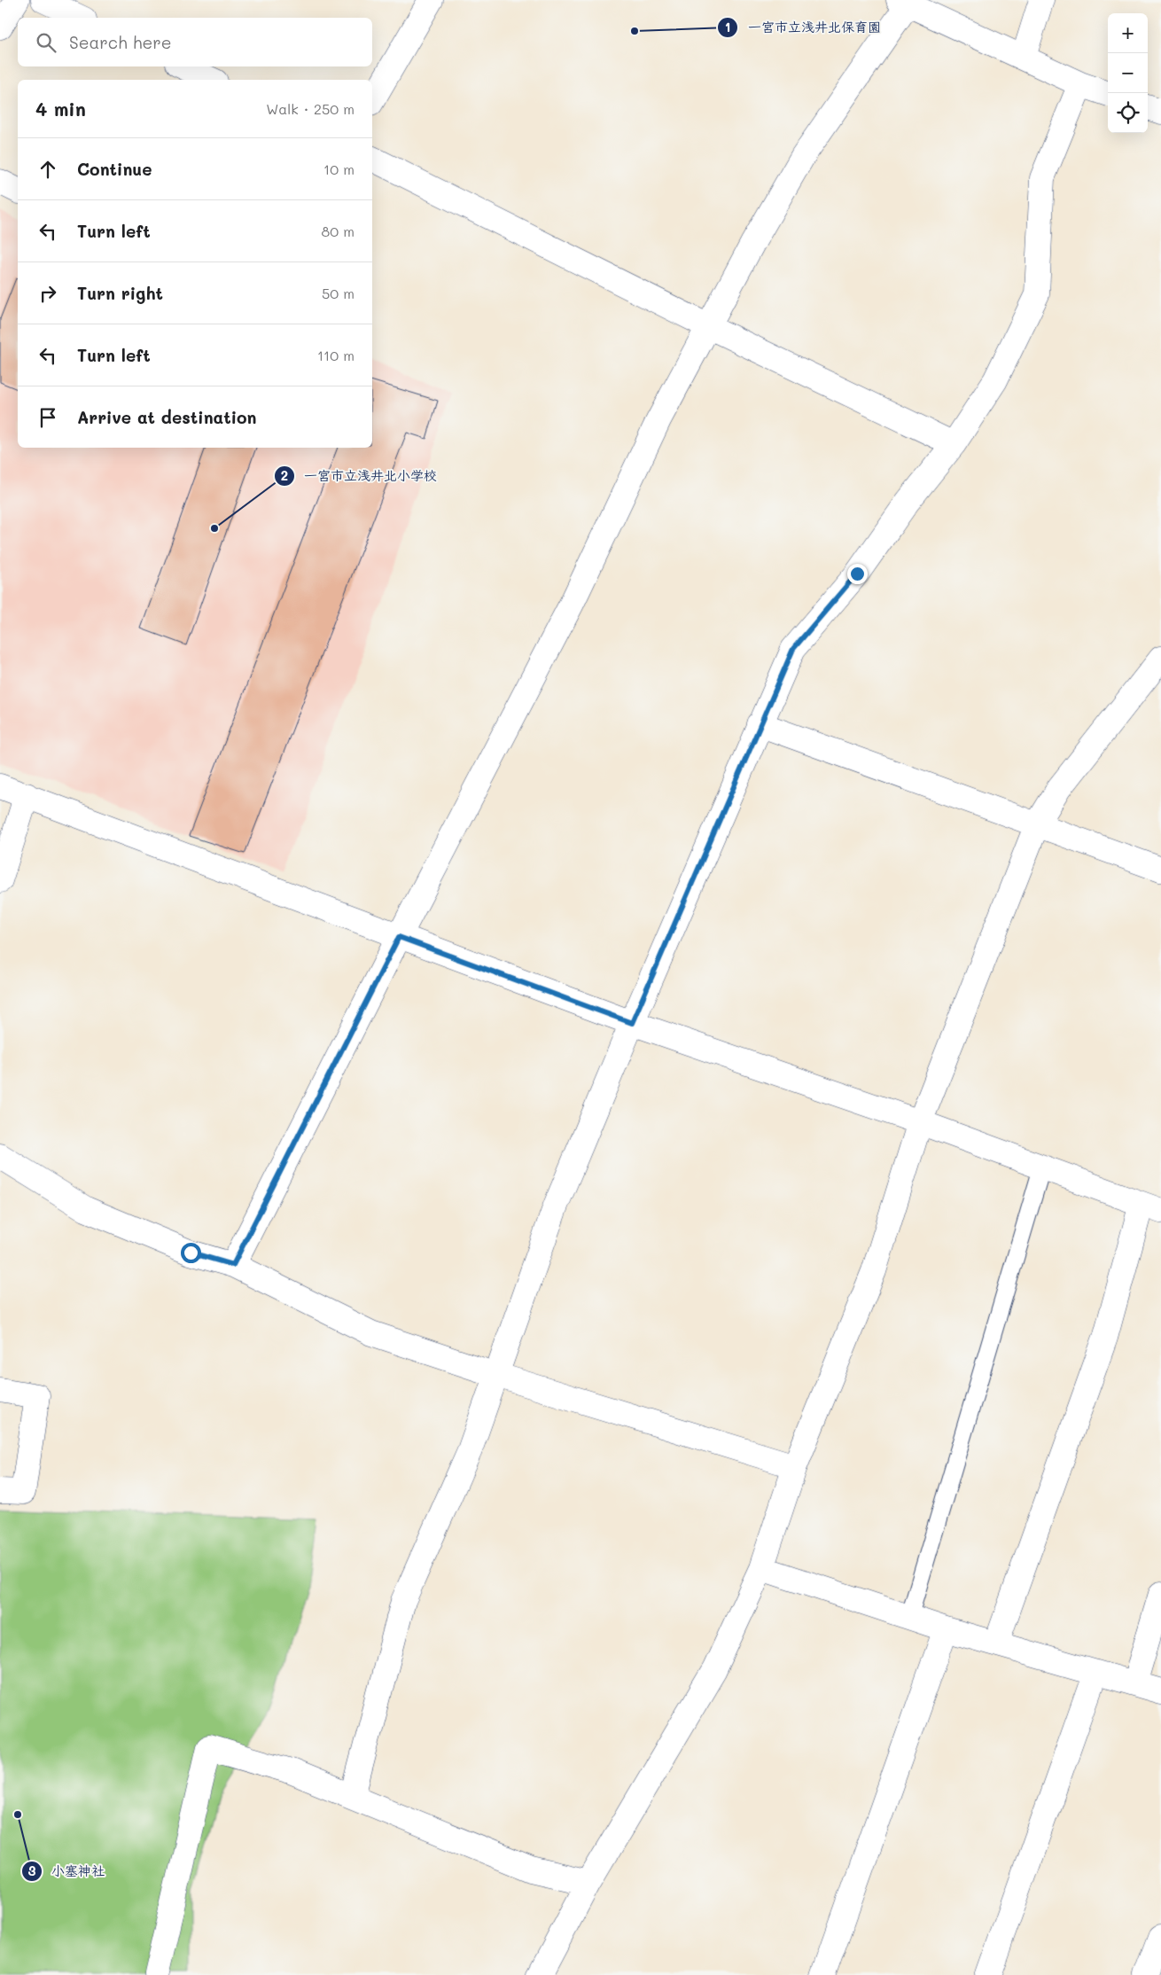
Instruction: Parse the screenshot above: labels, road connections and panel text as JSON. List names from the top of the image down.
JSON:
{
  "places": ["一宮市立浅井北保育園", "一宮市立浅井北小学校", "小塞神社"],
  "page": {
    "map_buttons": ["+", "−"],
    "search": "Search here",
    "heading": ["4 min", "Walk · 250 m"],
    "list": [
      ["Continue", "10 m"],
      ["Turn left", "80 m"],
      ["Turn right", "50 m"],
      ["Turn left", "110 m"],
      "Arrive at destination"
    ]
  }
}
